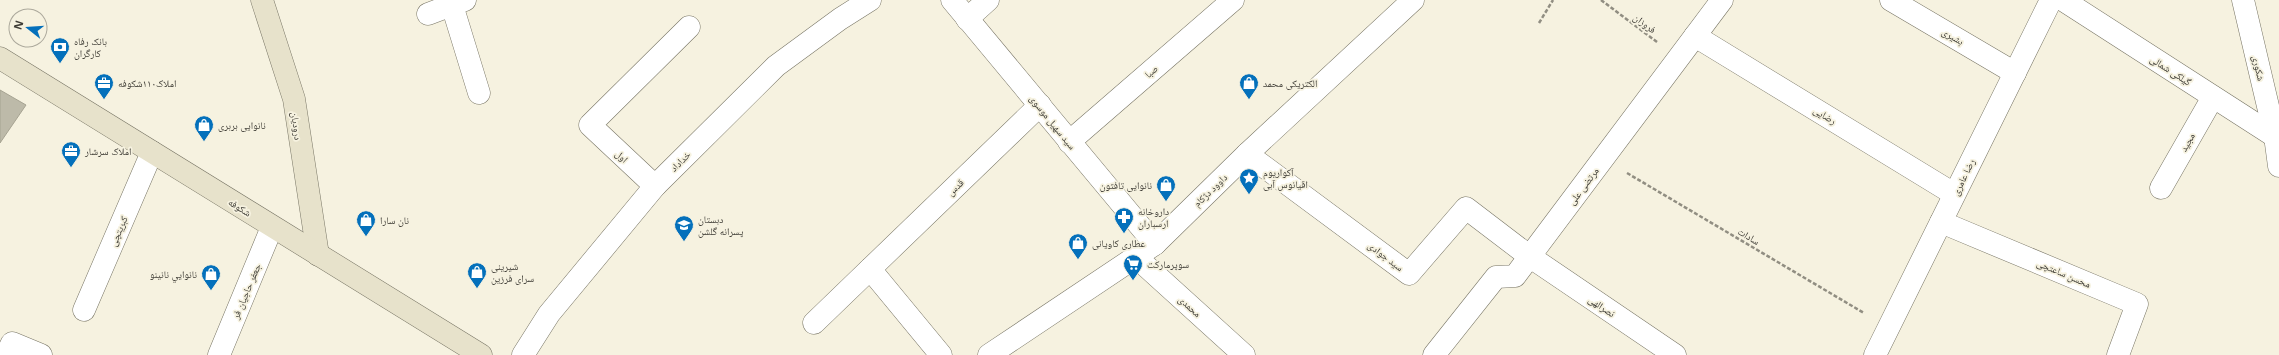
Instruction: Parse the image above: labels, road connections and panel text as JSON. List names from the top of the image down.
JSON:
{
  "streets": {
    "main road": ["درودیان", "شکوفه"],
    "street": [
      "بشیری",
      "شکوری",
      "گيلکی شمالی",
      "صبا",
      "رضایی",
      "سید سهیل موسوی",
      "مجید",
      "اول",
      "خداداد",
      "رضا عامری",
      "مرتضی علی",
      "قدس",
      "داوود دژکام",
      "کبریتچی",
      "سید جوادی",
      "محسن ساعتچی",
      "جعفر حاجیان فر",
      "محمدی",
      "نصرالهی"
    ],
    "path": ["فروزان", "سادات"]
  },
  "crossings": [
    ["فروزان", "مرتضی علی"],
    ["بشیری", "رضا عامری"],
    ["شکوری", "گيلکی شمالی"],
    ["گيلکی شمالی", "مجید"],
    ["صبا", "سید سهیل موسوی"],
    ["رضایی", "رضا عامری"],
    ["رضایی", "مرتضی علی"],
    ["سید سهیل موسوی", "قدس"],
    ["سید سهیل موسوی", "داوود دژکام"],
    ["درودیان", "شکوفه"],
    ["اول", "خداداد"],
    ["رضا عامری", "سادات"],
    ["رضا عامری", "محسن ساعتچی"],
    ["مرتضی علی", "سادات"],
    ["مرتضی علی", "سید جوادی"],
    ["مرتضی علی", "نصرالهی"],
    ["داوود دژکام", "سید جوادی"],
    ["داوود دژکام", "محمدی"],
    ["شکوفه", "کبریتچی"],
    ["شکوفه", "جعفر حاجیان فر"],
    ["سید جوادی", "نصرالهی"]
  ],
  "places": {
    "bank": ["بانک رفاه کارگران"],
    "office": ["املاک۱۱۰شکوفه", "املاک سرشار"],
    "shop": [
      "الکتریکی محمد",
      "نانوایی بربری",
      "نانوایی تافتون",
      "نان سارا",
      "عطاری کاویانی",
      "شیرینی سرای فرزین",
      "نانوايي نانينو"
    ],
    "place": ["آکواریوم اقیانوس آبی"],
    "pharmacy": ["داروخانه ارسباران"],
    "school or university": ["دبستان پسرانه گلشن"],
    "supermarket": ["سوپرمارکت"]
  },
  "north": "left"
}
